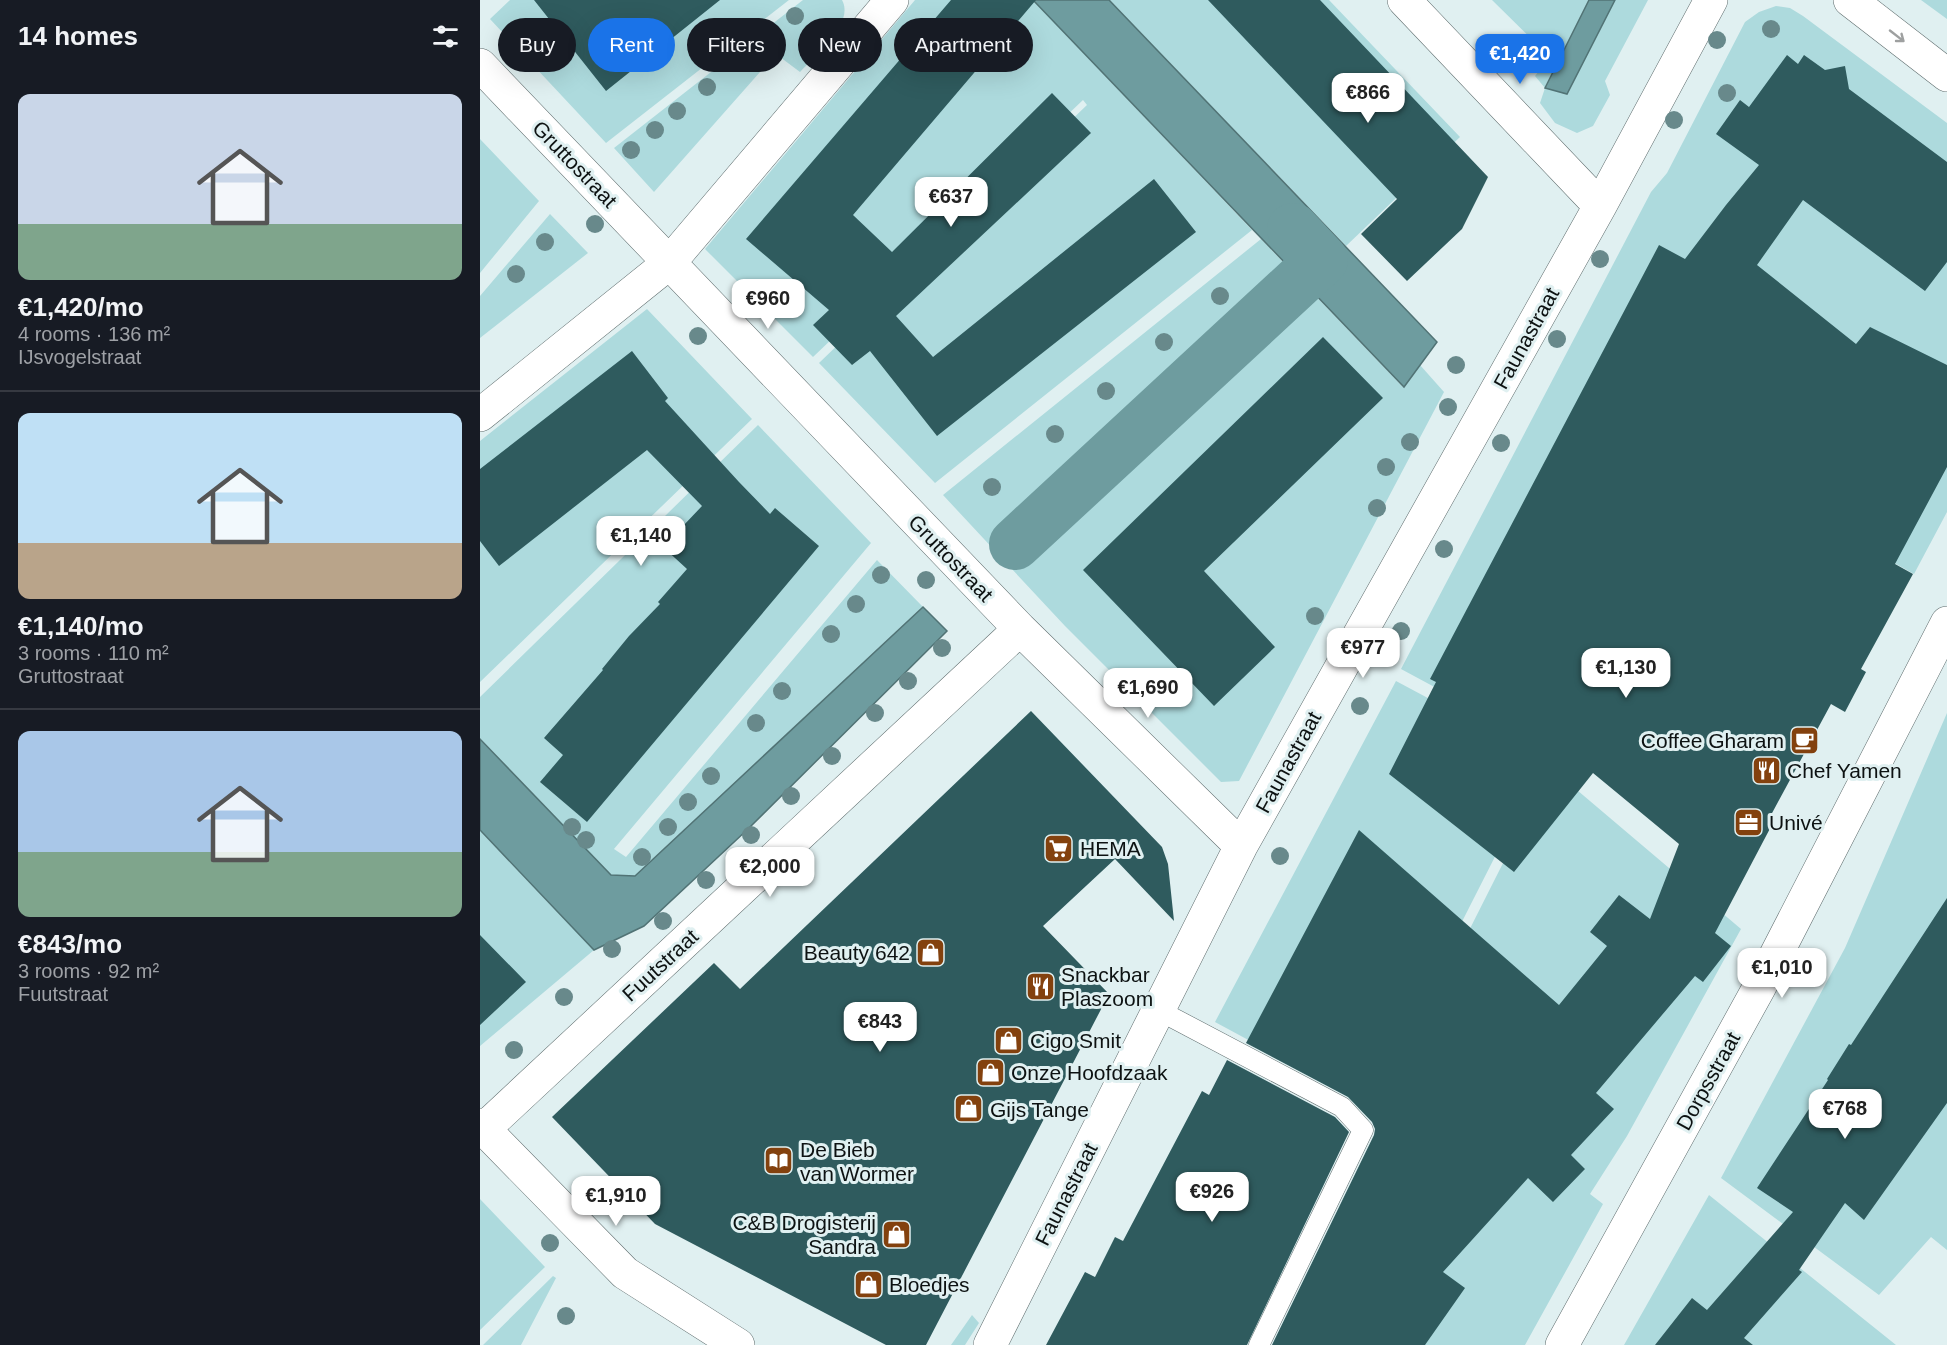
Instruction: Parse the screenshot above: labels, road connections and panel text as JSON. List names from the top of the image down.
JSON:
{
  "streets": {
    "street": [
      "Gruttostraat",
      "Faunastraat",
      "Fuutstraat",
      "Dorpsstraat"
    ]
  },
  "crossings": [
    ["Gruttostraat", "Faunastraat"],
    ["Gruttostraat", "Fuutstraat"]
  ],
  "places": {
    "cafe": ["Coffee Gharam"],
    "restaurant": ["Chef Yamen", "Snackbar Plaszoom"],
    "office": ["Univé"],
    "supermarket": ["HEMA"],
    "shop": [
      "Beauty 642",
      "Cigo Smit",
      "Onze Hoofdzaak",
      "Gijs Tange",
      "C&B Drogisterij Sandra",
      "Bloedjes"
    ],
    "library": ["De Bieb van Wormer"]
  },
  "page": {
    "heading": "14 homes",
    "chip": [
      "Buy",
      "Rent",
      "Filters",
      "New",
      "Apartment"
    ],
    "price": [
      "€1,420",
      "€866",
      "€637",
      "€960",
      "€1,140",
      "€977",
      "€1,130",
      "€1,690",
      "€2,000",
      "€1,010",
      "€843",
      "€768",
      "€926",
      "€1,910"
    ],
    "list": [
      {
        "name": "€1,420/mo",
        "note": "4 rooms · 136 m² · IJsvogelstraat"
      },
      {
        "name": "€1,140/mo",
        "note": "3 rooms · 110 m² · Gruttostraat"
      },
      {
        "name": "€843/mo",
        "note": "3 rooms · 92 m² · Fuutstraat"
      }
    ]
  }
}
